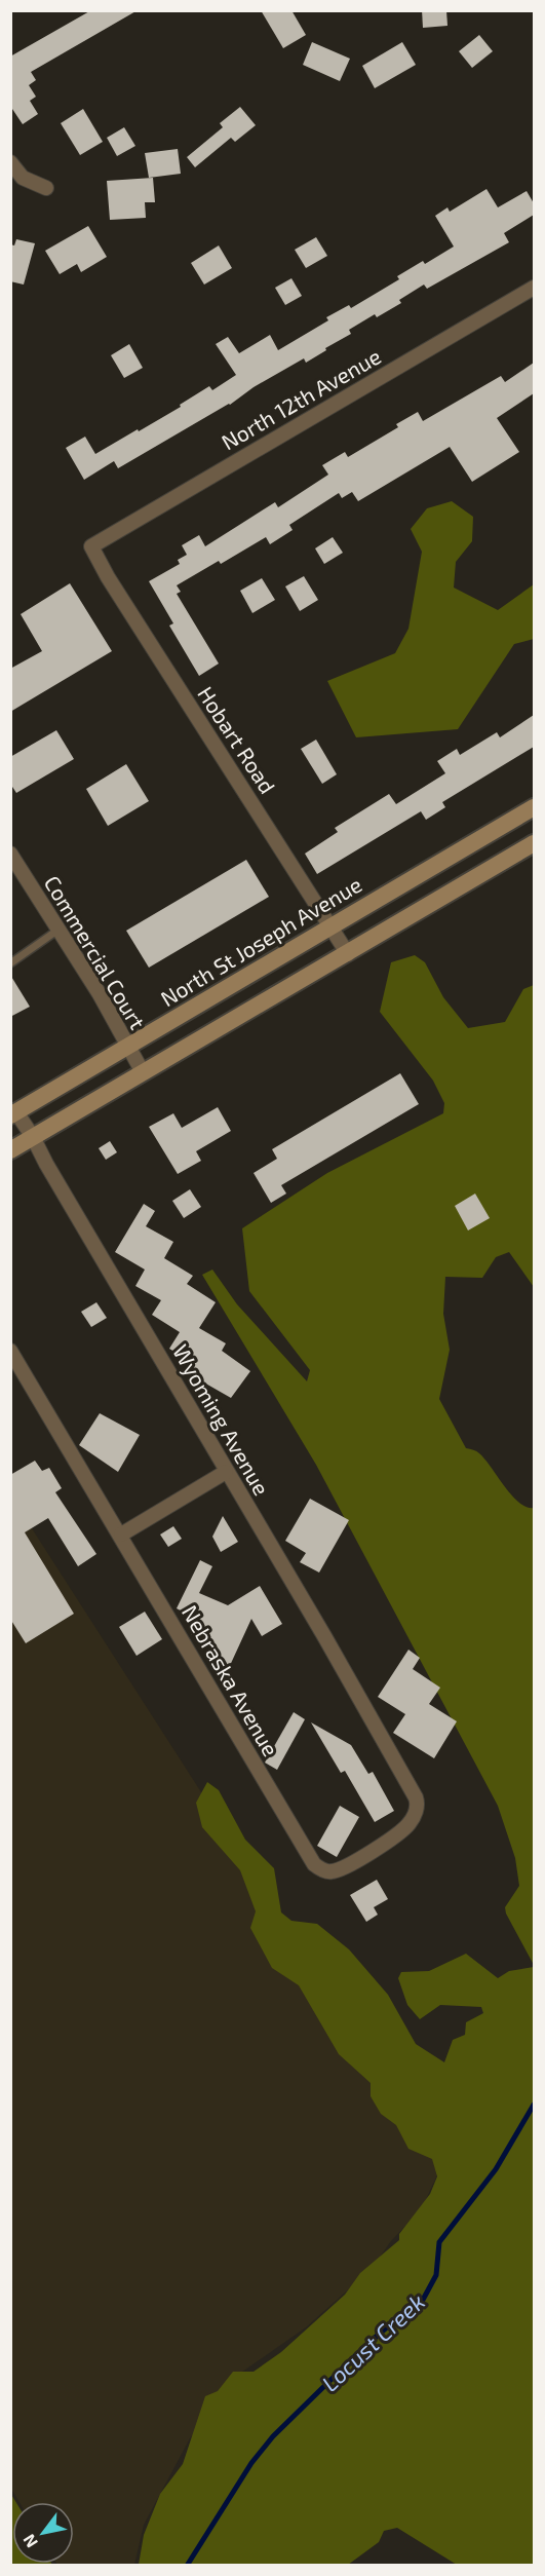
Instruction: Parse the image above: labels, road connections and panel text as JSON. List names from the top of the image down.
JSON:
{
  "streets": {
    "main road": ["North St Joseph Avenue"],
    "street": [
      "North 12th Avenue",
      "Hobart Road",
      "Commercial Court",
      "Wyoming Avenue",
      "Nebraska Avenue"
    ]
  },
  "crossings": [
    ["North 12th Avenue", "Hobart Road"],
    ["Hobart Road", "North St Joseph Avenue"],
    ["North St Joseph Avenue", "Commercial Court"],
    ["North St Joseph Avenue", "Wyoming Avenue"],
    ["Wyoming Avenue", "Nebraska Avenue"]
  ],
  "water": ["Locust Creek"],
  "north": "bottom left"
}
